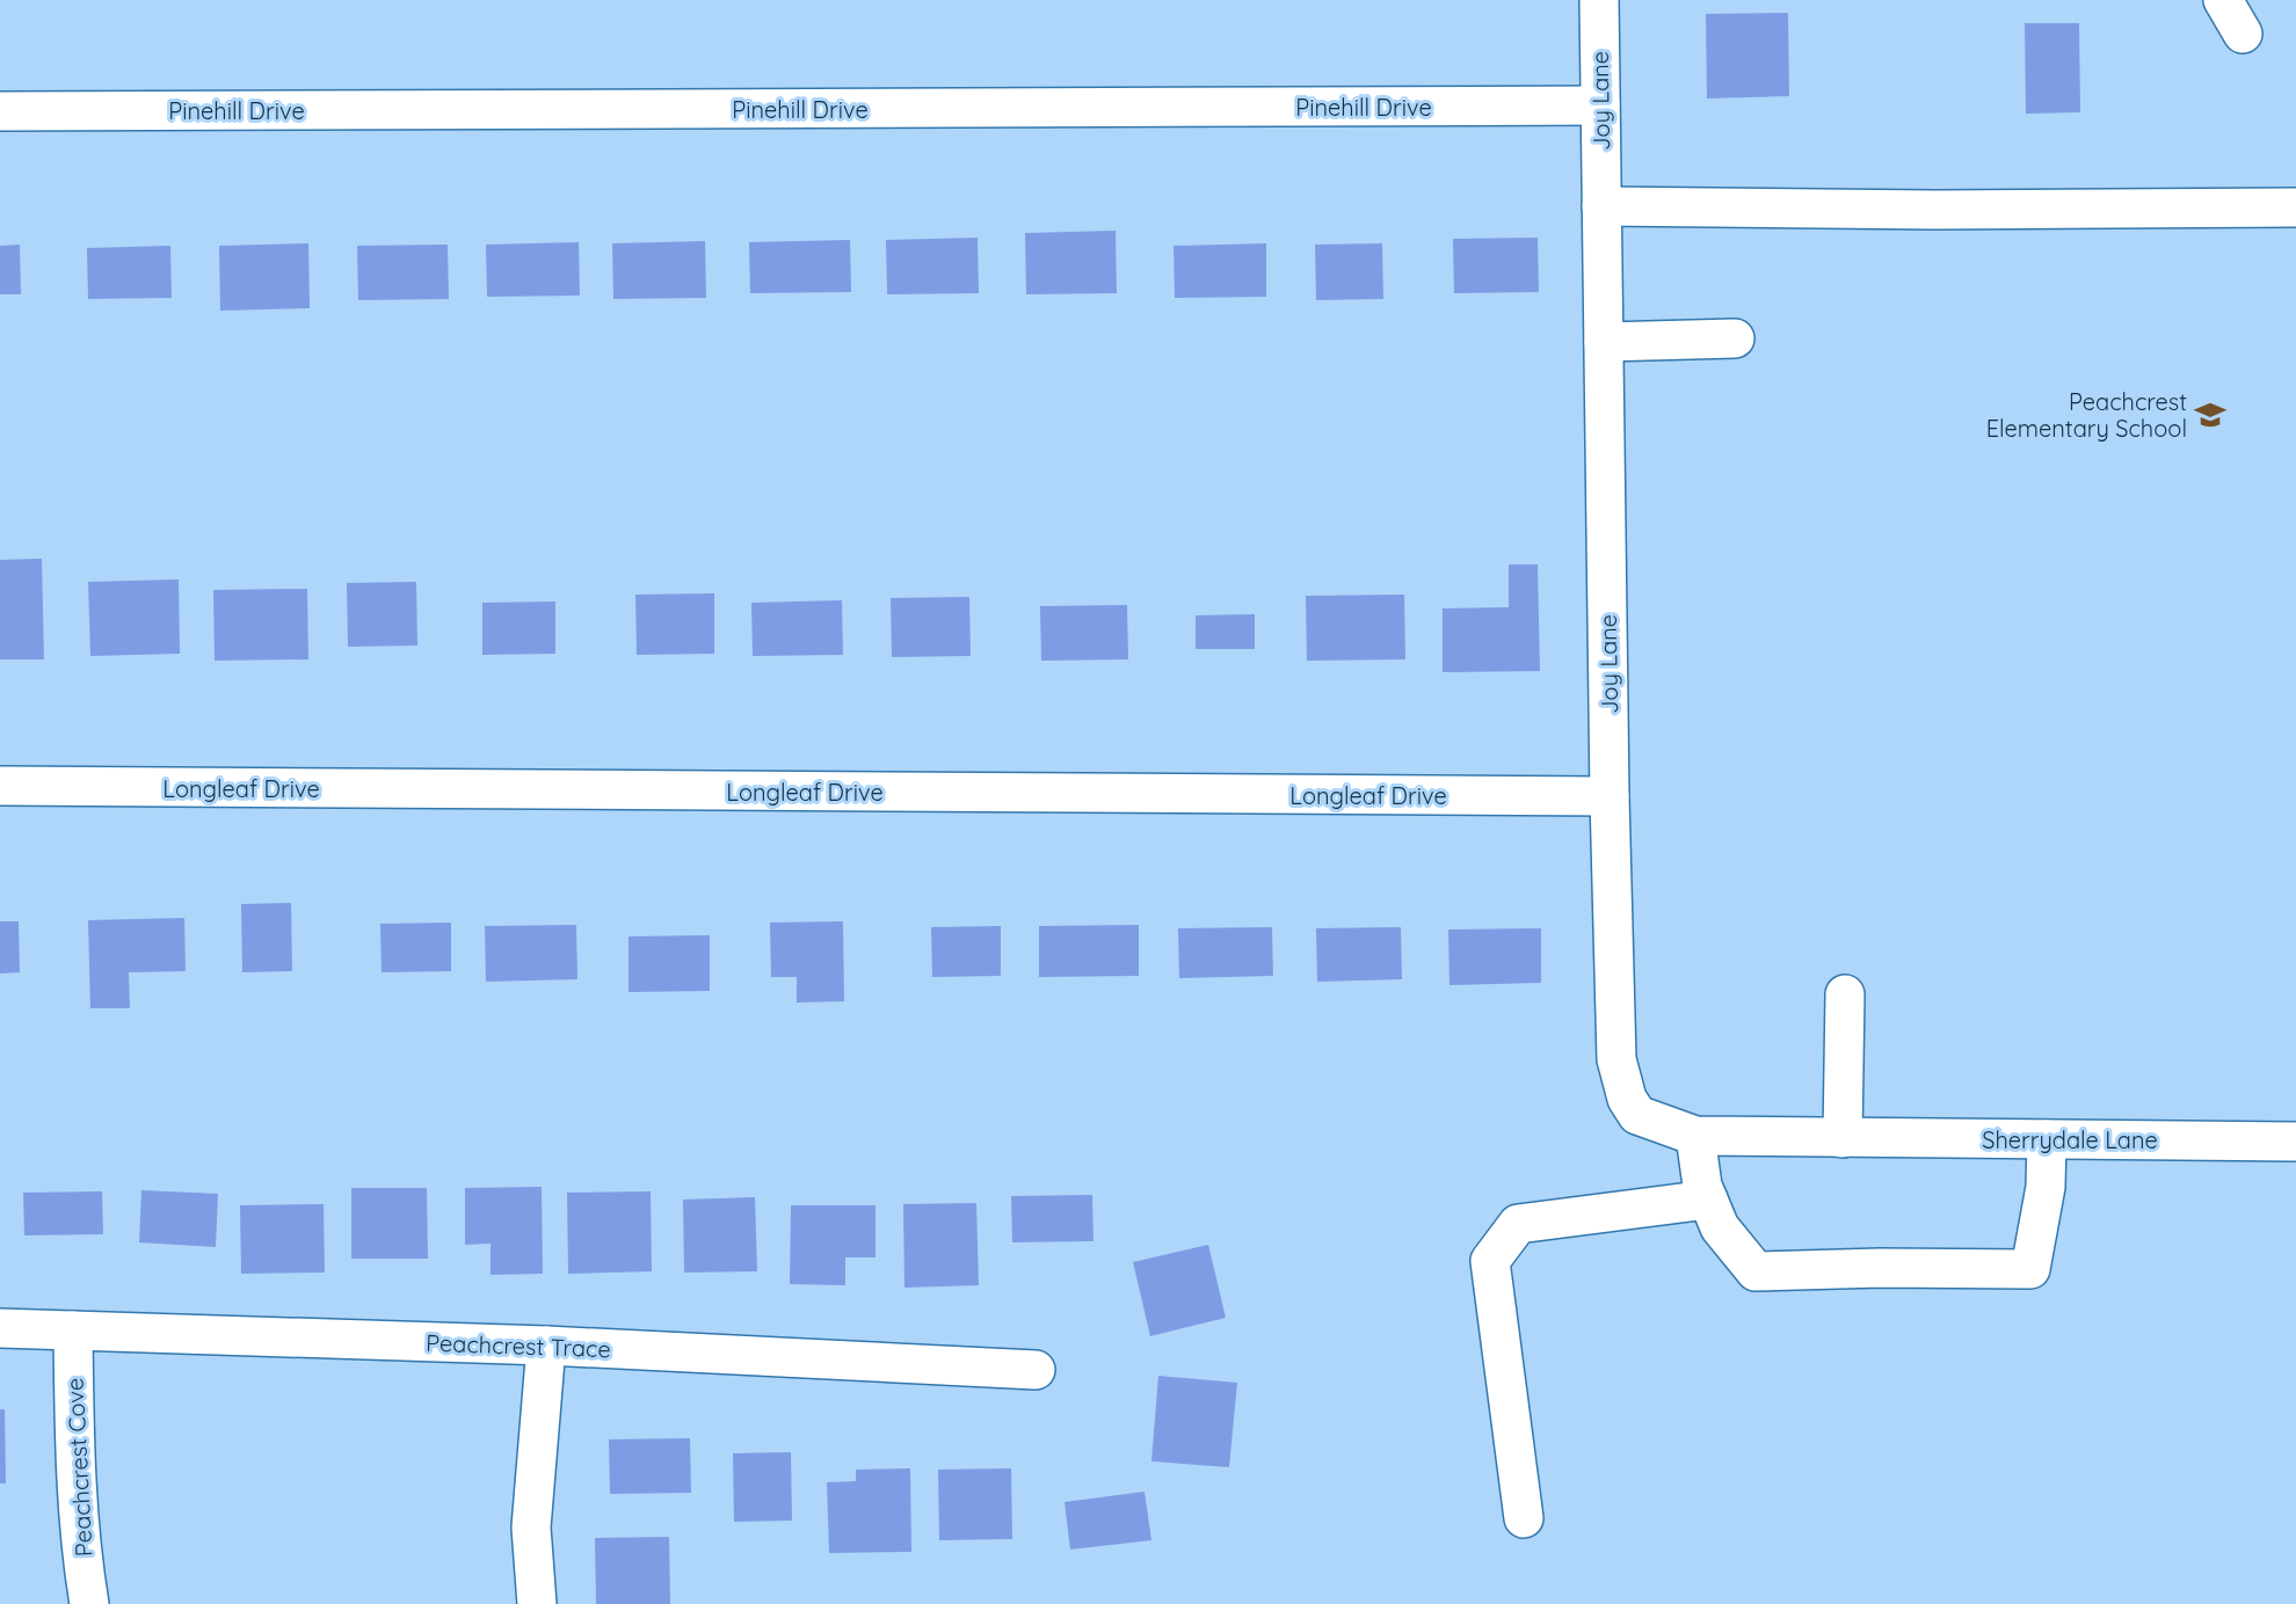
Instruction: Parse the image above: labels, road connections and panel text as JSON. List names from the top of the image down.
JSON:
{
  "streets": {
    "street": [
      "Joy Lane",
      "Pinehill Drive",
      "Longleaf Drive",
      "Sherrydale Lane",
      "Peachcrest Trace",
      "Peachcrest Cove"
    ]
  },
  "crossings": [
    ["Joy Lane", "Pinehill Drive"],
    ["Joy Lane", "Longleaf Drive"],
    ["Joy Lane", "Sherrydale Lane"],
    ["Peachcrest Trace", "Peachcrest Cove"]
  ],
  "places": {
    "school or university": ["Peachcrest Elementary School"]
  }
}
